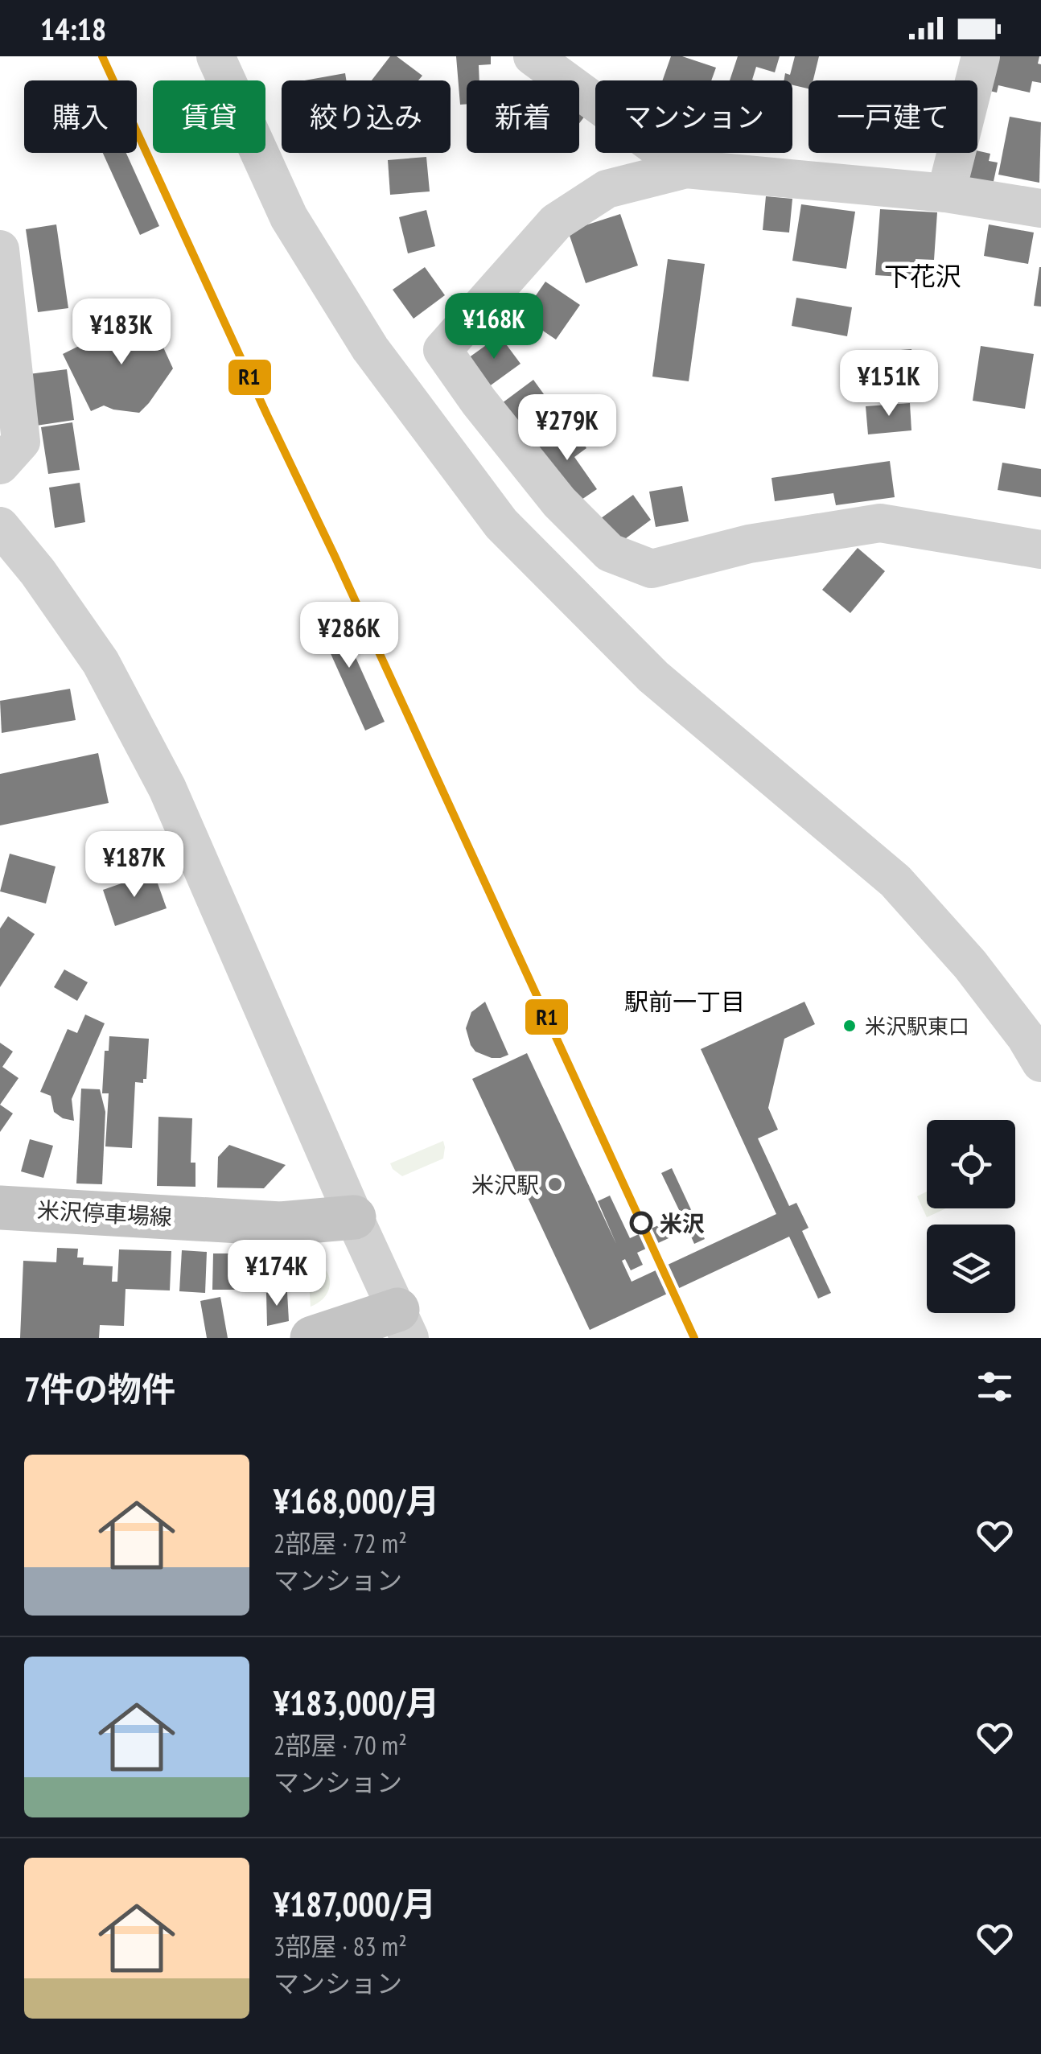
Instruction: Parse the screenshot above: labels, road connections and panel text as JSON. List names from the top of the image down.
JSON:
{
  "streets": {
    "main road": ["米沢停車場線"]
  },
  "districts": ["下花沢", "駅前一丁目"],
  "places": ["米沢駅東口", "米沢駅", "米沢"],
  "lines": ["transit line R1"],
  "page": {
    "status": "14:18",
    "chip": [
      "購入",
      "賃貸",
      "絞り込み",
      "新着",
      "マンション",
      "一戸建て"
    ],
    "price": [
      "¥168K",
      "¥183K",
      "¥151K",
      "¥279K",
      "¥286K",
      "¥187K",
      "¥174K"
    ],
    "heading": "7件の物件",
    "list": [
      {
        "name": "¥168,000/月",
        "note": "2部屋 · 72 m² · マンション"
      },
      {
        "name": "¥183,000/月",
        "note": "2部屋 · 70 m² · マンション"
      },
      {
        "name": "¥187,000/月",
        "note": "3部屋 · 83 m² · マンション"
      }
    ]
  }
}
